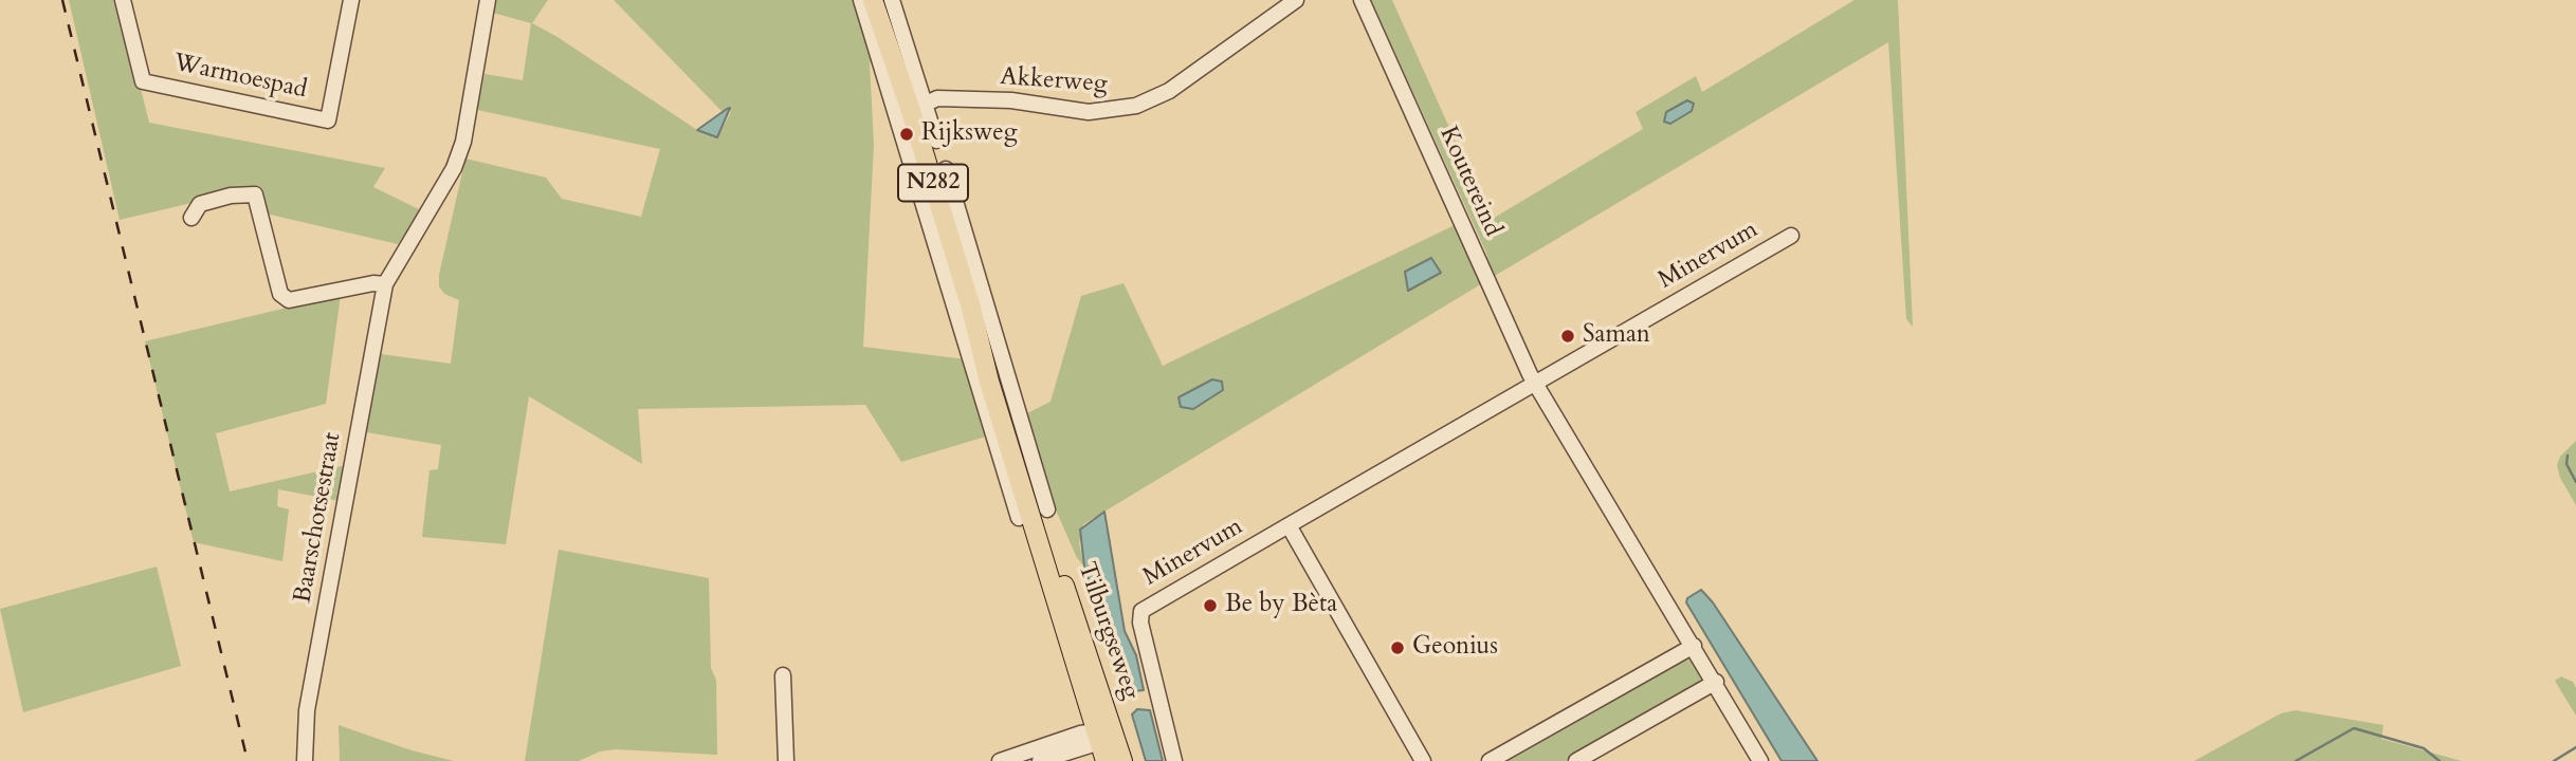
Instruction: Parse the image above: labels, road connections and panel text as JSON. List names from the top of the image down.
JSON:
{
  "streets": {
    "main road": ["N282", "Tilburgseweg"],
    "street": [
      "Warmoespad",
      "Akkerweg",
      "Koutereind",
      "Minervum",
      "Baarschotsestraat"
    ]
  },
  "crossings": [
    ["Akkerweg", "N282"],
    ["Koutereind", "Minervum"],
    ["N282", "Tilburgseweg"]
  ],
  "places": [
    "Rijksweg",
    "Saman",
    "Be by Bèta",
    "Geonius"
  ]
}
